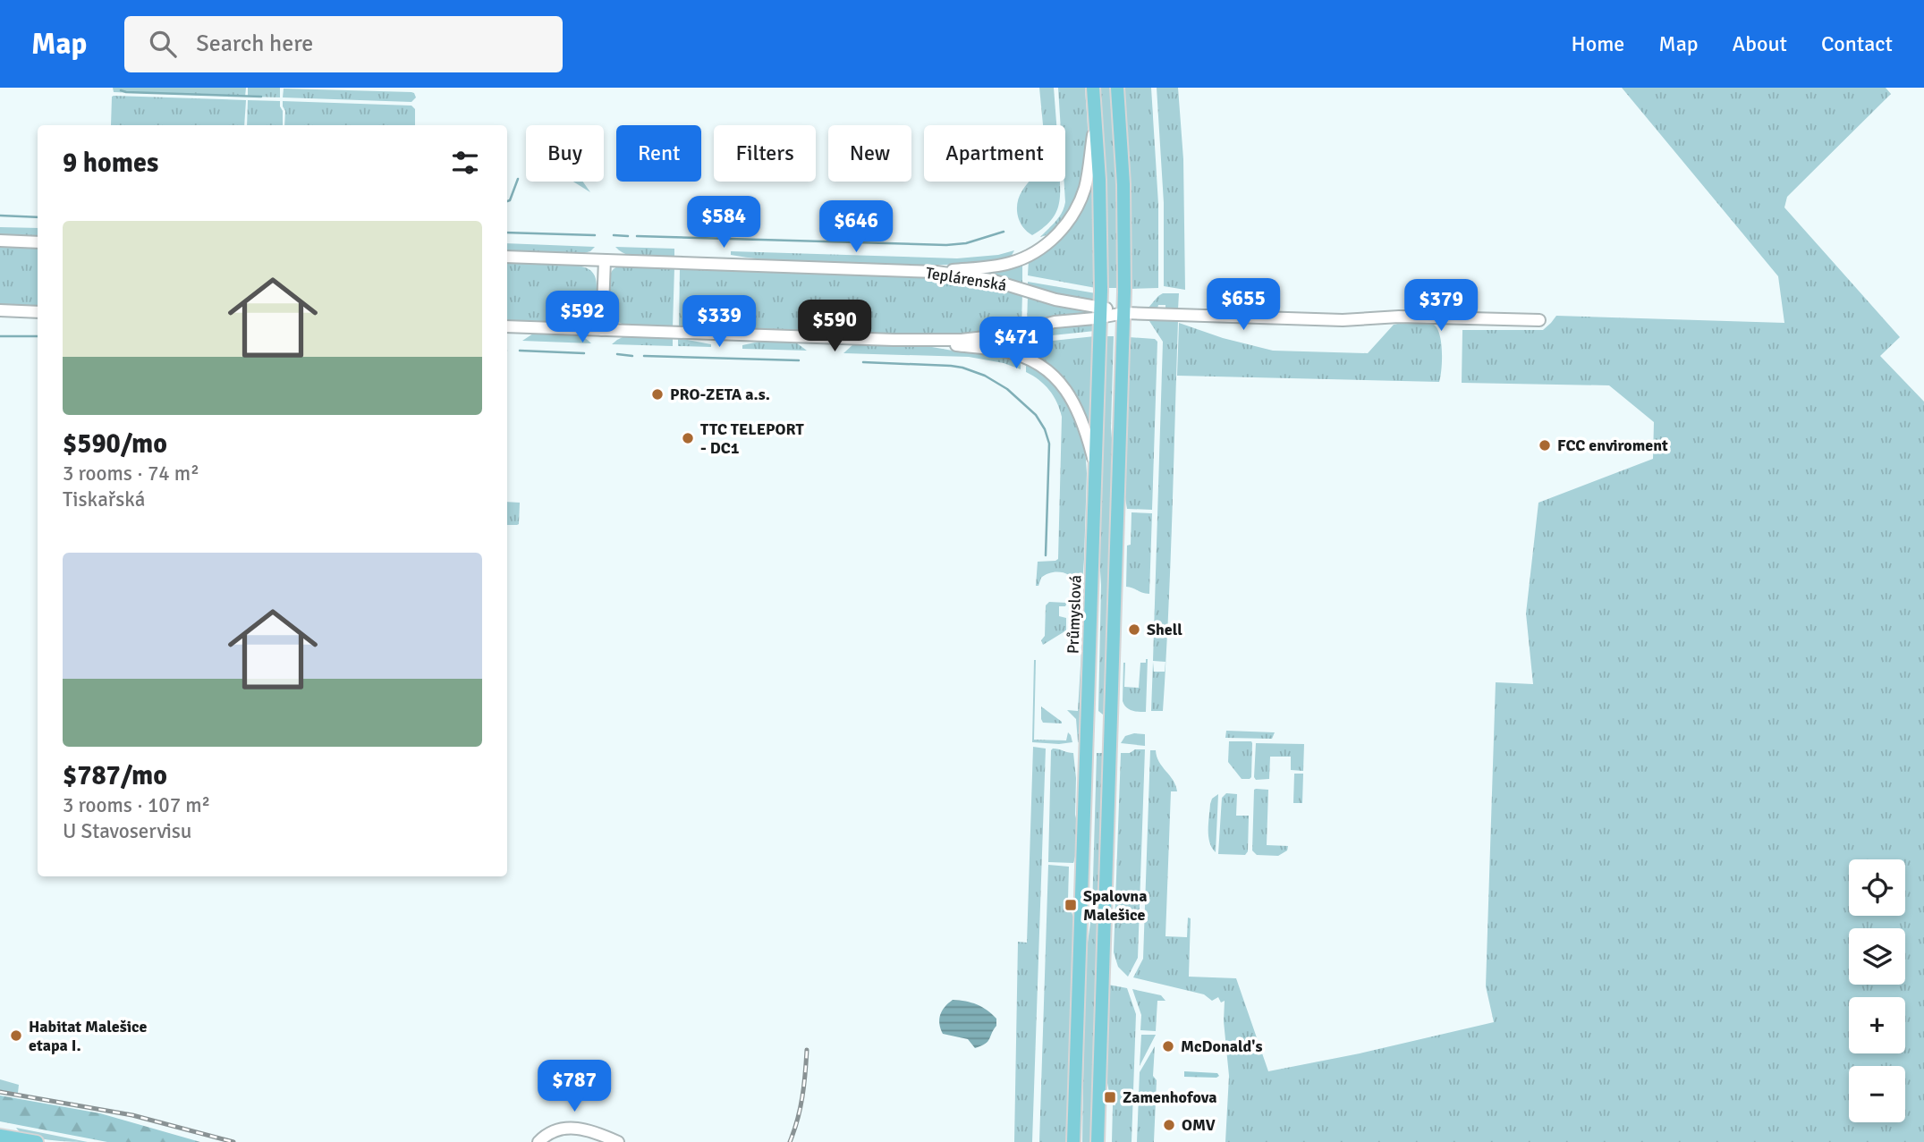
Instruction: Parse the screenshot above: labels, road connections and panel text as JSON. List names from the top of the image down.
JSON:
{
  "streets": {
    "main road": ["Průmyslová"],
    "street": ["Teplárenská"]
  },
  "crossings": [
    ["Teplárenská", "Průmyslová"]
  ],
  "places": {
    "other": [
      "PRO-ZETA a.s.",
      "TTC TELEPORT - DC1",
      "FCC enviroment",
      "Shell",
      "Habitat Malešice etapa I.",
      "McDonald's",
      "OMV"
    ],
    "transit": ["Spalovna Malešice", "Zamenhofova"]
  },
  "page": {
    "header": "Map",
    "search": "Search here",
    "nav": [
      "Home",
      "Map",
      "About",
      "Contact"
    ],
    "chip": [
      "Buy",
      "Rent",
      "Filters",
      "New",
      "Apartment"
    ],
    "heading": "9 homes",
    "price": [
      "$584",
      "$646",
      "$655",
      "$379",
      "$592",
      "$339",
      "$590",
      "$471",
      "$787"
    ],
    "list": [
      {
        "name": "$590/mo",
        "note": "3 rooms · 74 m² · Tiskařská"
      },
      {
        "name": "$787/mo",
        "note": "3 rooms · 107 m² · U Stavoservisu"
      }
    ],
    "map_buttons": ["+", "−"]
  }
}
